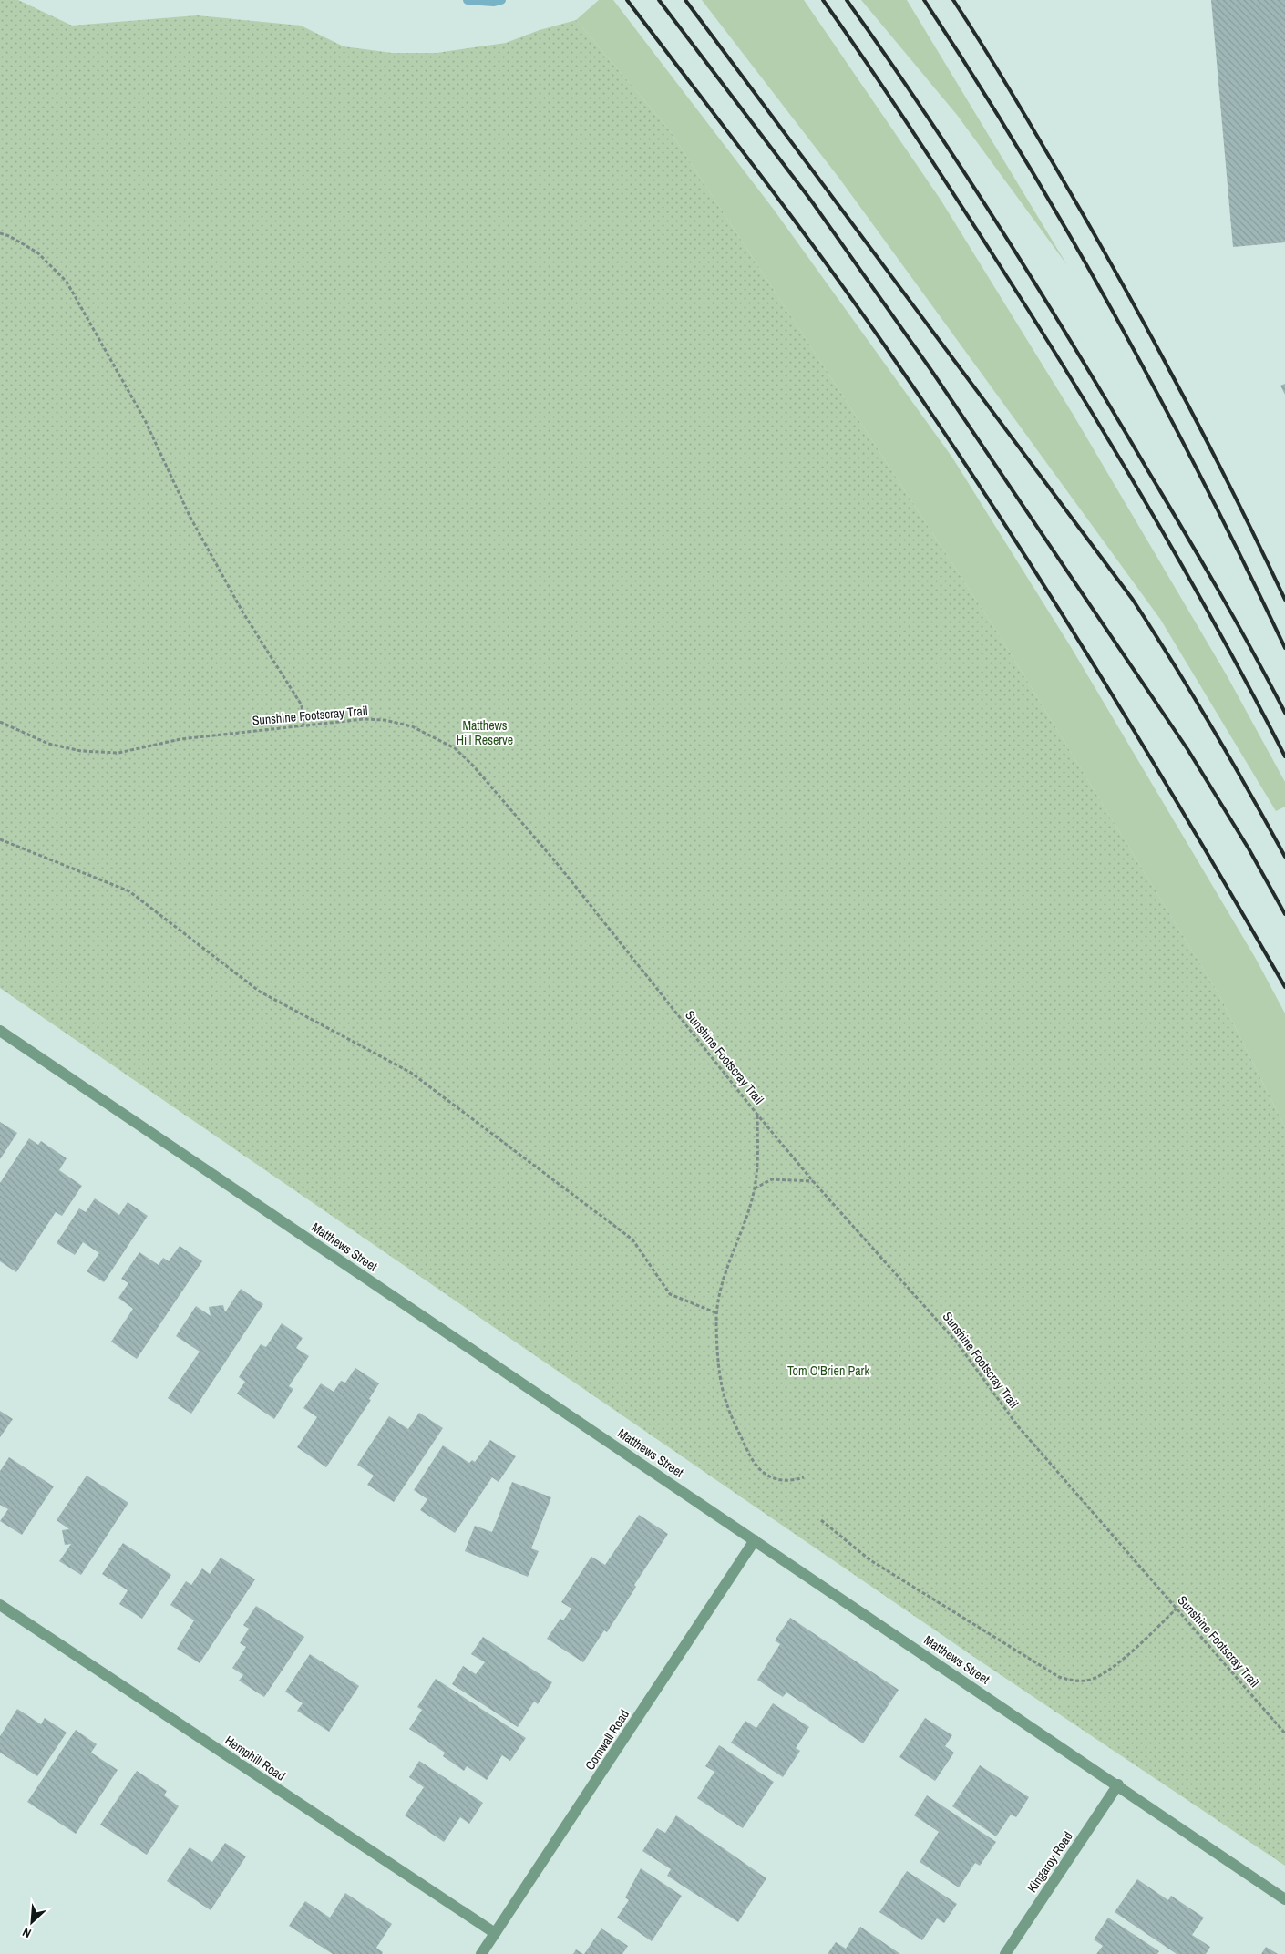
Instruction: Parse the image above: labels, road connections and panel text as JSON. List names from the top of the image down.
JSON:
{
  "streets": {
    "street": [
      "Matthews Street",
      "Cornwall Road",
      "Hemphill Road",
      "Kingaroy Road"
    ],
    "path": ["Sunshine Footscray Trail"]
  },
  "crossings": [
    ["Matthews Street", "Cornwall Road"],
    ["Matthews Street", "Kingaroy Road"],
    ["Cornwall Road", "Hemphill Road"]
  ],
  "parks": ["Matthews Hill Reserve", "Tom O'Brien Park"],
  "north": "bottom left"
}
